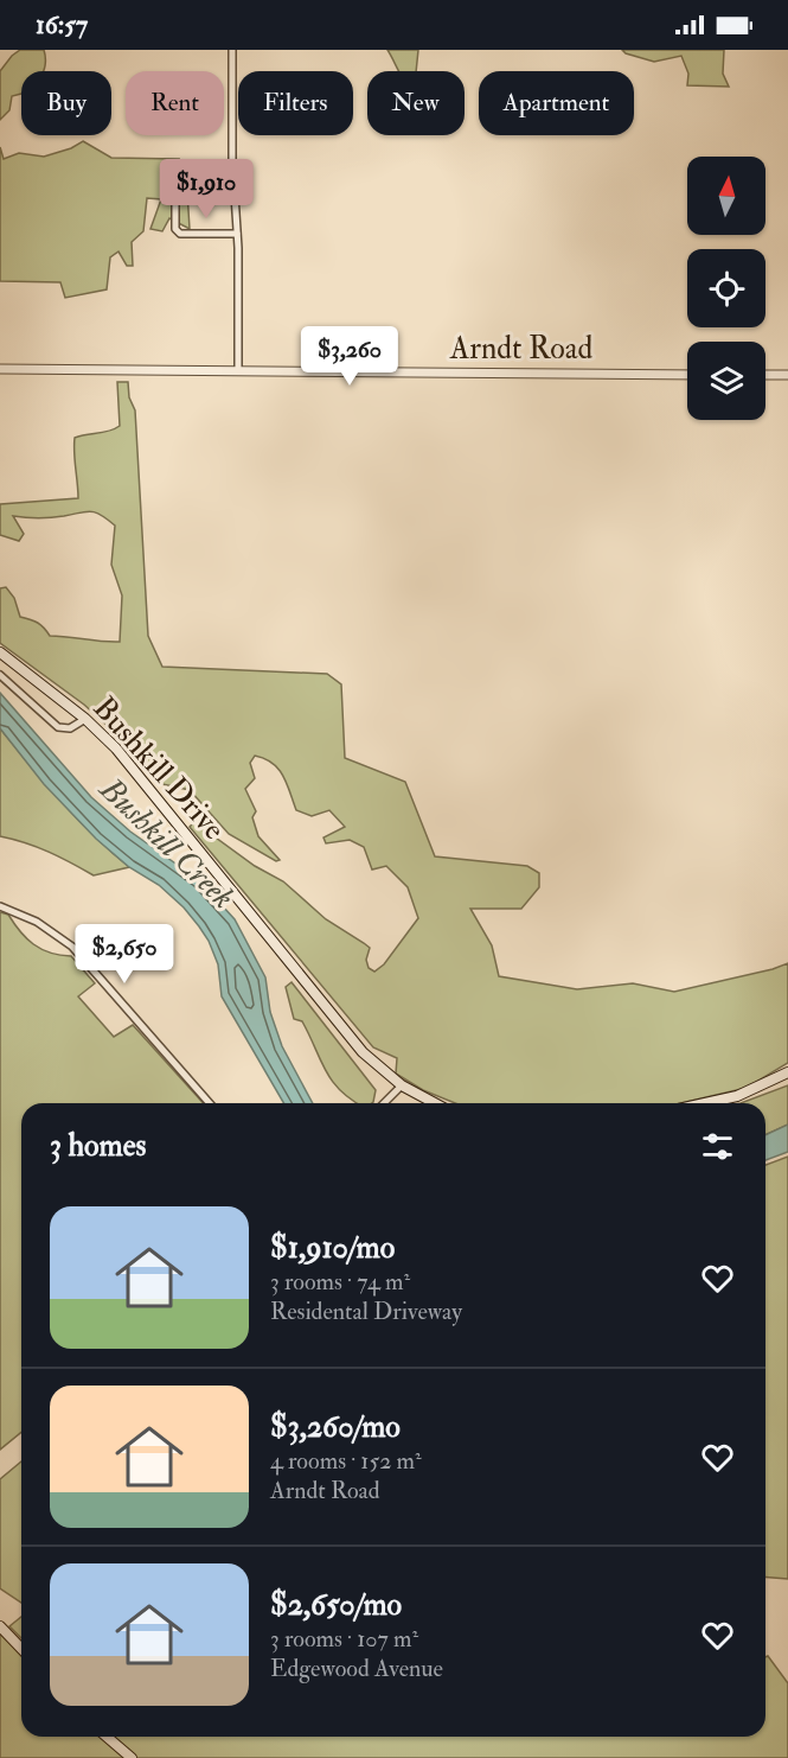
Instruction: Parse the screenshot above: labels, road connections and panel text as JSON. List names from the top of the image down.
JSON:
{
  "streets": {
    "main road": ["Bushkill Drive"],
    "street": ["Arndt Road"]
  },
  "water": ["Bushkill Creek"],
  "north": "top",
  "page": {
    "status": "16:57",
    "chip": [
      "Buy",
      "Rent",
      "Filters",
      "New",
      "Apartment"
    ],
    "price": ["$1,910", "$3,260", "$2,650"],
    "heading": "3 homes",
    "list": [
      {
        "name": "$1,910/mo",
        "note": "3 rooms · 74 m² · Residental Driveway"
      },
      {
        "name": "$3,260/mo",
        "note": "4 rooms · 152 m² · Arndt Road"
      },
      {
        "name": "$2,650/mo",
        "note": "3 rooms · 107 m² · Edgewood Avenue"
      }
    ]
  }
}
